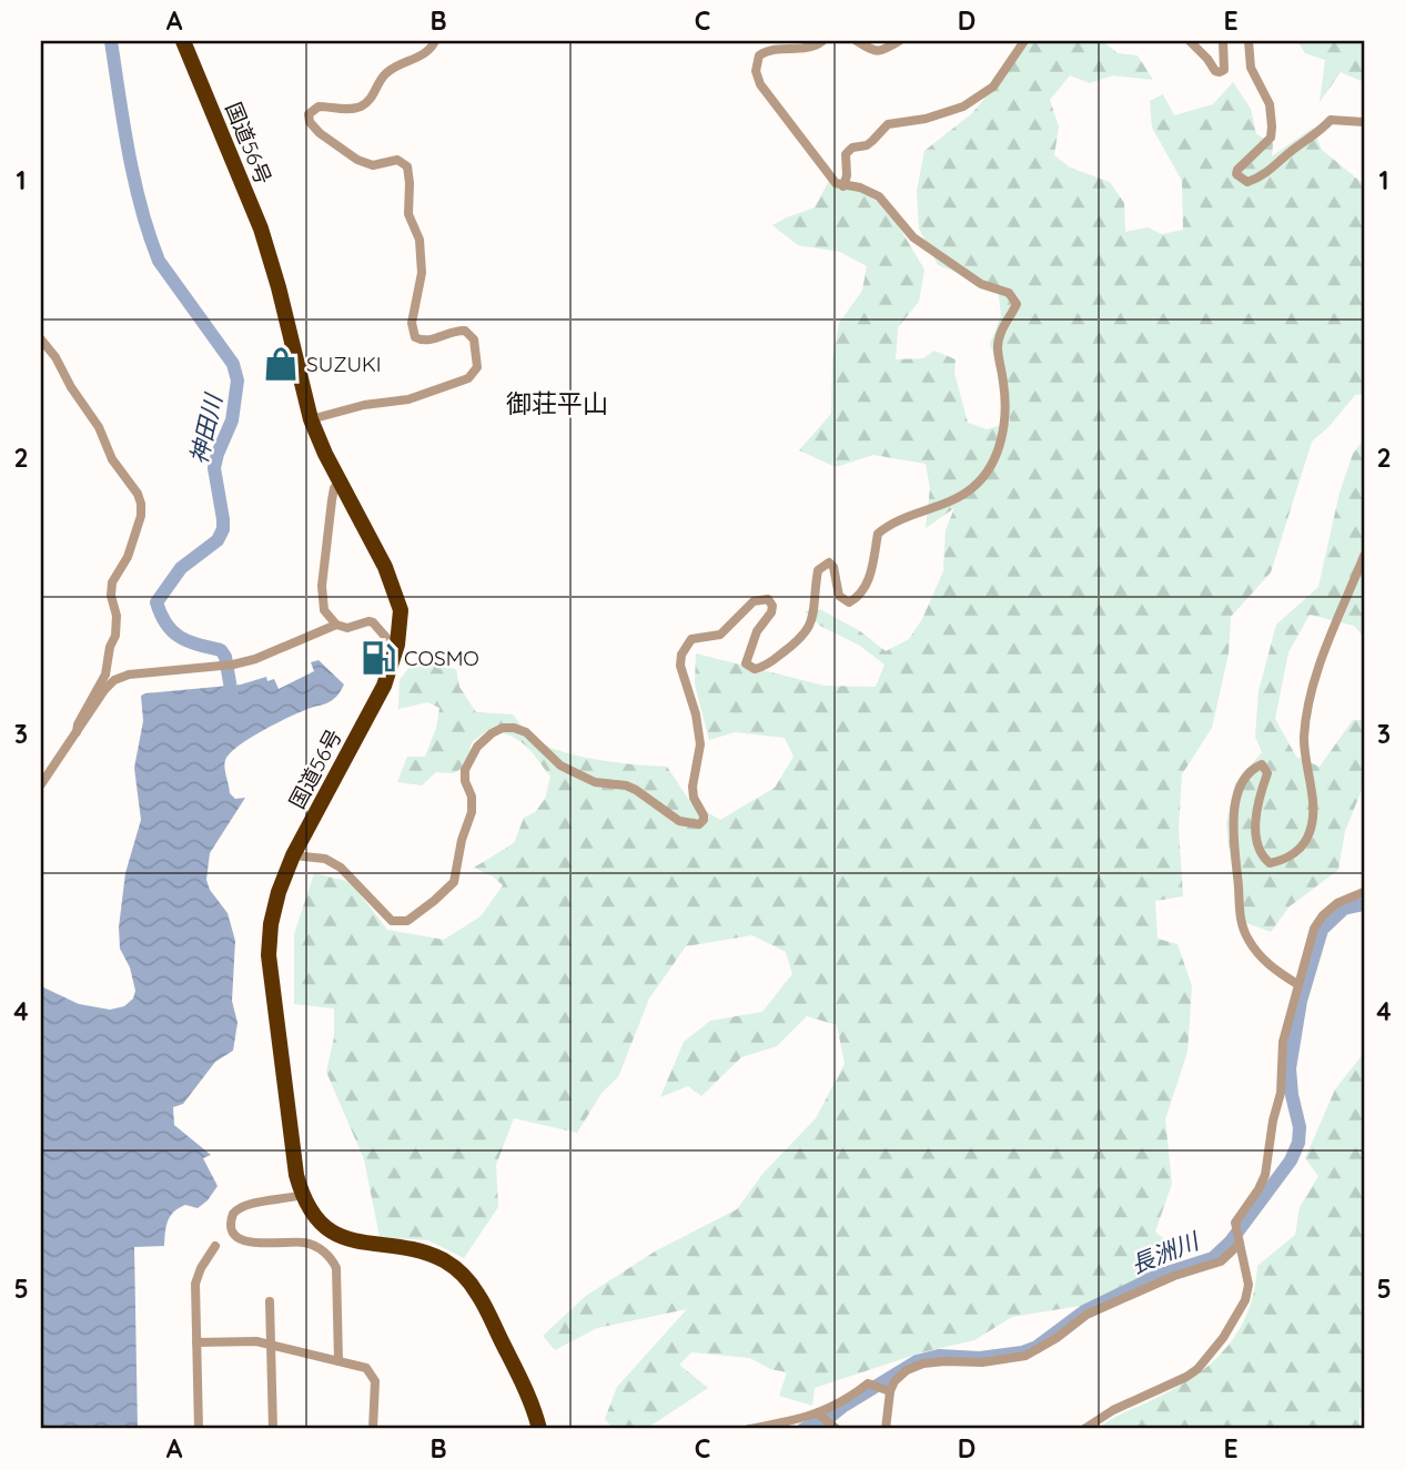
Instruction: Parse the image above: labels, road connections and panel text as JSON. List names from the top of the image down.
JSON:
{
  "streets": {
    "highway": ["国道56号"]
  },
  "districts": ["御荘平山"],
  "water": ["神田川", "長洲川"],
  "places": {
    "shop": ["SUZUKI"],
    "fuel station": ["COSMO"]
  },
  "grid": {
    "columns": [
      "A",
      "B",
      "C",
      "D",
      "E"
    ],
    "rows": [
      "1",
      "2",
      "3",
      "4",
      "5"
    ]
  }
}
